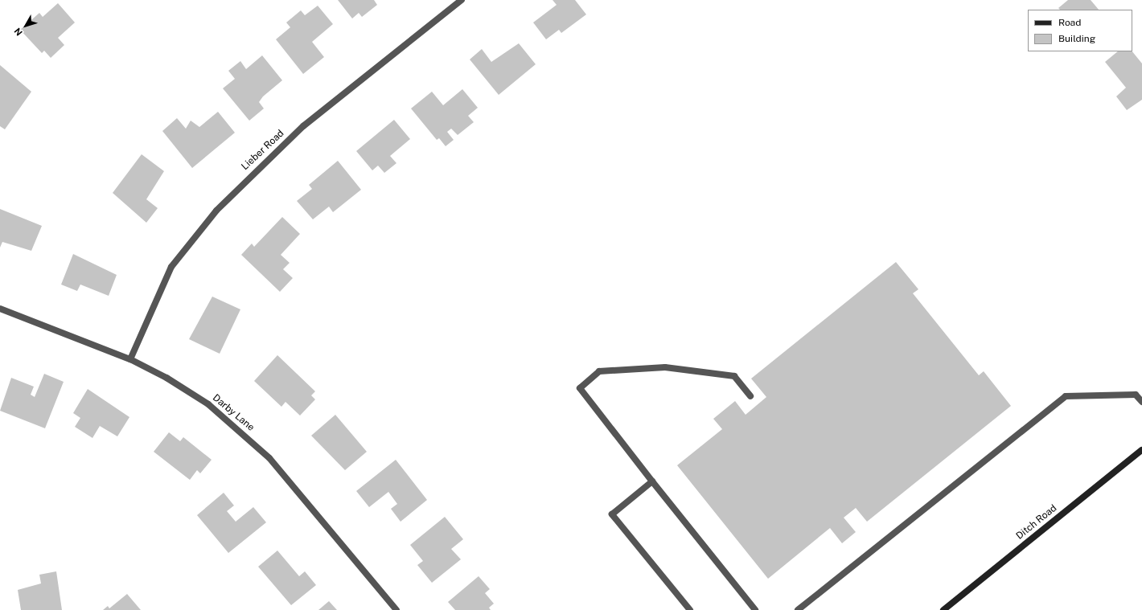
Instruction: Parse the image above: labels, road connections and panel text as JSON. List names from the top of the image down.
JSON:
{
  "streets": {
    "main road": ["Ditch Road"],
    "street": ["Lieber Road", "Darby Lane"]
  },
  "crossings": [
    ["Lieber Road", "Darby Lane"]
  ],
  "legend": ["Road", "Building"],
  "north": "bottom left"
}
